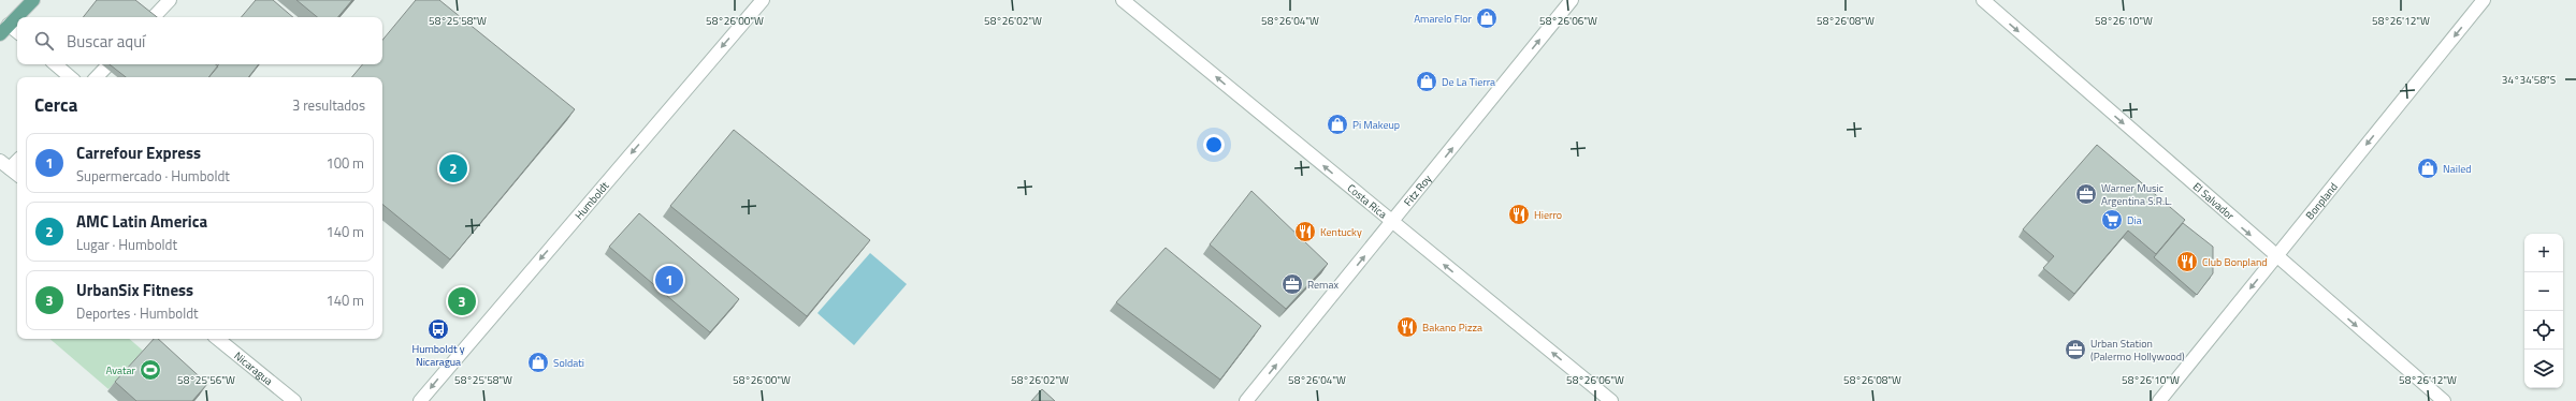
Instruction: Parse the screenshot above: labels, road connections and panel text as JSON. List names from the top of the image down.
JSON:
{
  "streets": {
    "street": [
      "Fitz Roy",
      "Humboldt",
      "Bonpland",
      "Costa Rica",
      "El Salvador",
      "Nicaragua"
    ]
  },
  "crossings": [
    ["Fitz Roy", "Costa Rica"],
    ["Bonpland", "El Salvador"]
  ],
  "one_way": [
    "Fitz Roy",
    "Humboldt",
    "Bonpland",
    "Costa Rica",
    "El Salvador"
  ],
  "places": {
    "shop": [
      "Amarelo Flor",
      "De La Tierra",
      "Pi Makeup",
      "Nailed",
      "Soldati"
    ],
    "office": ["Warner Music Argentina S.R.L.", "Remax", "Urban Station (Palermo Hollywood)"],
    "restaurant": [
      "Hierro",
      "Kentucky",
      "Club Bonpland",
      "Bakano Pizza"
    ],
    "supermarket": ["Dia"],
    "bus stop": ["Humboldt y Nicaragua"],
    "sports": ["Avatar"]
  },
  "page": {
    "search": "Buscar aquí",
    "heading": ["Cerca", "3 resultados"],
    "list": [
      {
        "mark": "1",
        "name": "Carrefour Express",
        "note": "Supermercado · Humboldt",
        "value": "100 m"
      },
      {
        "mark": "2",
        "name": "AMC Latin America",
        "note": "Lugar · Humboldt",
        "value": "140 m"
      },
      {
        "mark": "3",
        "name": "UrbanSix Fitness",
        "note": "Deportes · Humboldt",
        "value": "140 m"
      }
    ],
    "pins": ["2", "1", "3"],
    "map_buttons": ["+", "−"]
  },
  "coordinates": [
    "58°25'58\"W",
    "58°26'00\"W",
    "58°26'02\"W",
    "58°26'04\"W",
    "58°26'06\"W",
    "58°26'08\"W",
    "58°26'10\"W",
    "58°26'12\"W",
    "34°34'58\"S",
    "58°25'56\"W"
  ]
}
